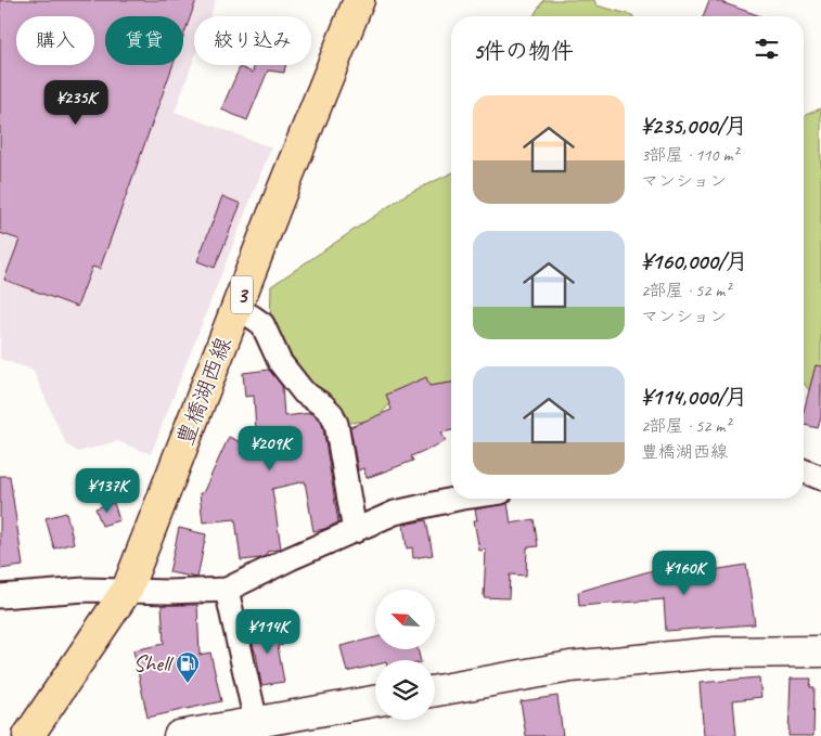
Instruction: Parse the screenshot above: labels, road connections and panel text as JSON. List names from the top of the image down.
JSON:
{
  "streets": {
    "main road": ["3", "豊橋湖西線"]
  },
  "places": {
    "fuel station": ["Shell"]
  },
  "north": "top left",
  "page": {
    "chip": ["購入", "賃貸", "絞り込み"],
    "heading": "5件の物件",
    "price": [
      "¥235K",
      "¥209K",
      "¥137K",
      "¥160K",
      "¥114K"
    ],
    "list": [
      {
        "name": "¥235,000/月",
        "note": "3部屋 · 110 m² · マンション"
      },
      {
        "name": "¥160,000/月",
        "note": "2部屋 · 52 m² · マンション"
      },
      {
        "name": "¥114,000/月",
        "note": "2部屋 · 52 m² · 豊橋湖西線"
      }
    ]
  }
}
